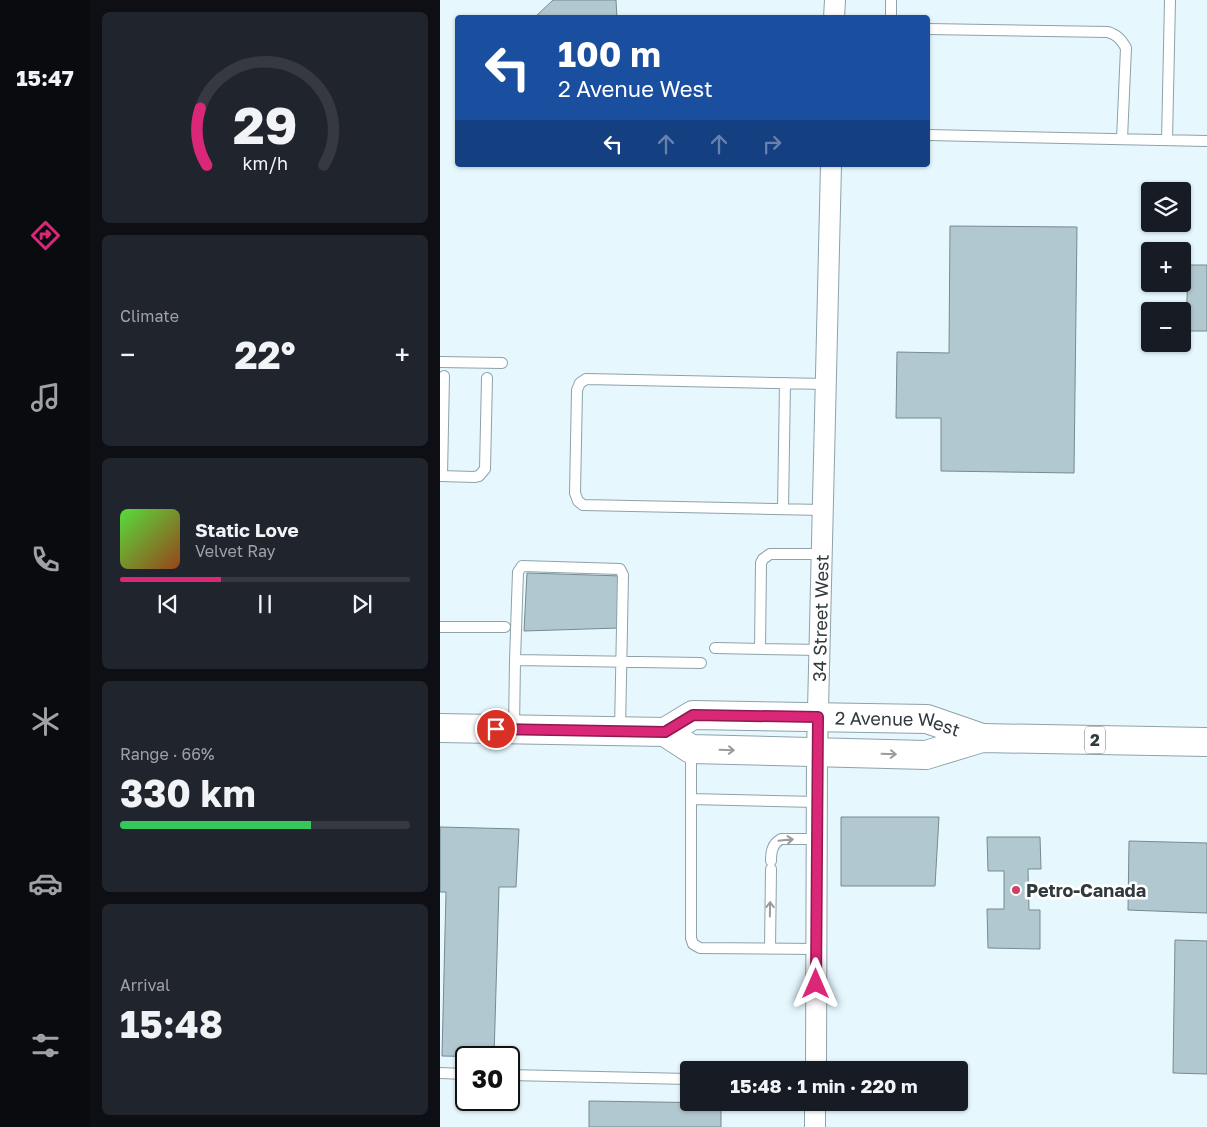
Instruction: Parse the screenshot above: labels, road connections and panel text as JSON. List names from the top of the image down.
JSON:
{
  "streets": {
    "highway": ["2 Avenue West", "2"],
    "street": ["34 Street West"]
  },
  "crossings": [
    ["34 Street West", "2 Avenue West"]
  ],
  "places": ["Petro-Canada"],
  "page": {
    "tabs": "15:47",
    "turn": ["100 m", "2 Avenue West"],
    "map_buttons": ["+", "−"],
    "tile": [
      "Climate",
      ["Range · 66%", "330 km"],
      ["Arrival", "15:48"]
    ],
    "heat": ["−", "22°", "+"],
    "song": ["Static Love", "Velvet Ray"],
    "limit": "30",
    "trip": "15:48 · 1 min · 220 m",
    "gauge": ["29", "km/h"]
  }
}
